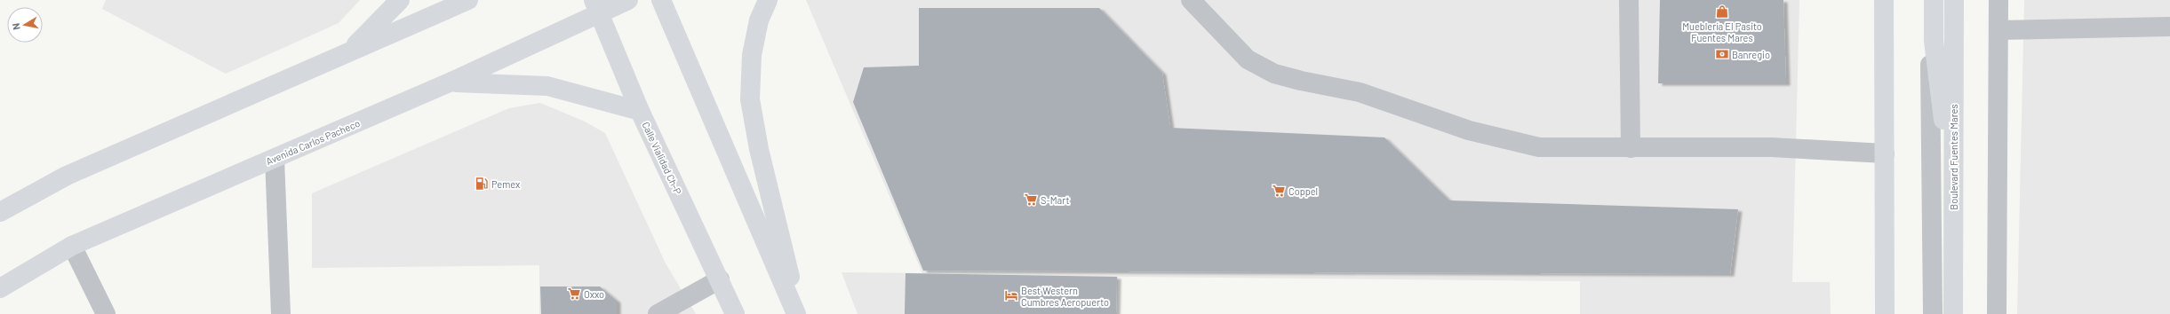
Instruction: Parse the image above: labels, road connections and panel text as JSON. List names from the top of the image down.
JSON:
{
  "streets": {
    "main road": ["Avenida Carlos Pacheco", "Boulevard Fuentes Mares", "Calle Vialidad Ch-P"]
  },
  "crossings": [
    ["Avenida Carlos Pacheco", "Calle Vialidad Ch-P"]
  ],
  "places": {
    "shop": ["Mueblería El Pasito Fuentes Mares"],
    "bank": ["Banregio"],
    "fuel station": ["Pemex"],
    "supermarket": ["Coppel", "S-Mart", "Oxxo"],
    "hotel": ["Best Western Cumbres Aeropuerto"]
  },
  "north": "left"
}
